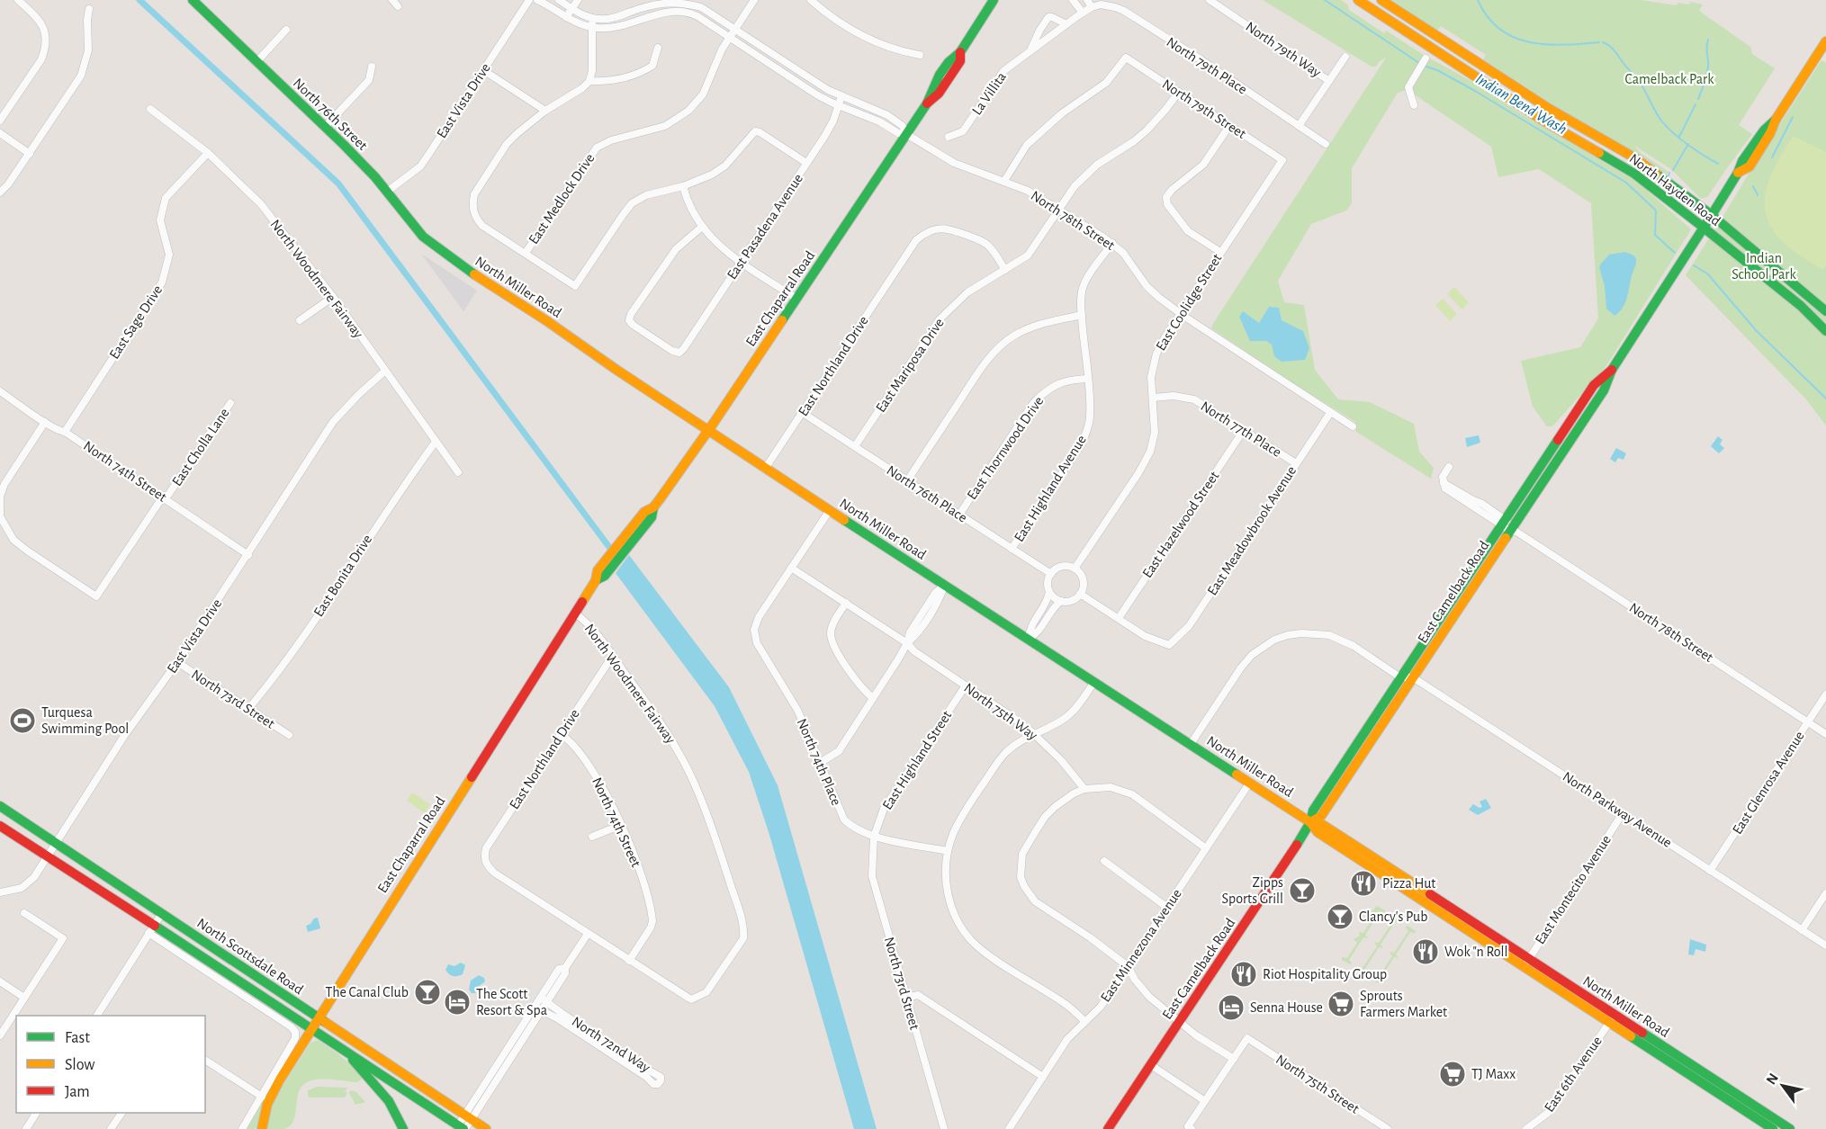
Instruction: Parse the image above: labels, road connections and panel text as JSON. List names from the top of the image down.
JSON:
{
  "streets": {
    "main road": [
      "North 76th Street",
      "North Hayden Road",
      "North Miller Road",
      "East Chaparral Road",
      "East Camelback Road",
      "North Scottsdale Road"
    ],
    "street": [
      "North 79th Way",
      "North 79th Place",
      "La Villita",
      "East Vista Drive",
      "North 79th Street",
      "East Medlock Drive",
      "North 78th Street",
      "East Pasadena Avenue",
      "North Woodmere Fairway",
      "East Coolidge Street",
      "East Sage Drive",
      "East Mariposa Drive",
      "East Northland Drive",
      "North 77th Place",
      "East Cholla Lane",
      "East Thornwood Drive",
      "North 74th Street",
      "East Highland Avenue",
      "North 76th Place",
      "East Hazelwood Street",
      "East Meadowbrook Avenue",
      "East Bonita Drive",
      "North 73rd Street",
      "North 75th Way",
      "East Highland Street",
      "North 74th Place",
      "East Glenrosa Avenue",
      "North Parkway Avenue",
      "East Montecito Avenue",
      "East Minnezona Avenue",
      "North 72nd Way",
      "East 6th Avenue",
      "North 75th Street"
    ]
  },
  "crossings": [
    ["North 79th Place", "La Villita"],
    ["East Vista Drive", "North 76th Street"],
    ["East Vista Drive", "North Woodmere Fairway"],
    ["East Vista Drive", "North 74th Street"],
    ["East Vista Drive", "North 73rd Street"],
    ["East Vista Drive", "North Scottsdale Road"],
    ["North 79th Street", "North 78th Street"],
    ["North 79th Street", "East Coolidge Street"],
    ["North 79th Street", "East Mariposa Drive"],
    ["North 76th Street", "North Miller Road"],
    ["North Hayden Road", "East Camelback Road"],
    ["East Medlock Drive", "North 78th Street"],
    ["North 78th Street", "East Pasadena Avenue"],
    ["North 78th Street", "East Chaparral Road"],
    ["North 78th Street", "East Coolidge Street"],
    ["North 78th Street", "East Mariposa Drive"],
    ["North 78th Street", "East Highland Avenue"],
    ["North 78th Street", "East Meadowbrook Avenue"],
    ["North 78th Street", "East Camelback Road"],
    ["North 78th Street", "East Glenrosa Avenue"],
    ["North Woodmere Fairway", "East Chaparral Road"],
    ["North Woodmere Fairway", "East Sage Drive"],
    ["North Woodmere Fairway", "East Northland Drive"],
    ["North Woodmere Fairway", "North 74th Street"],
    ["North Woodmere Fairway", "East Bonita Drive"],
    ["North Miller Road", "East Chaparral Road"],
    ["North Miller Road", "East Northland Drive"],
    ["North Miller Road", "East Camelback Road"],
    ["North Miller Road", "East Montecito Avenue"],
    ["North Miller Road", "East Minnezona Avenue"],
    ["North Miller Road", "East 6th Avenue"],
    ["East Chaparral Road", "North Scottsdale Road"],
    ["East Coolidge Street", "North 77th Place"],
    ["East Coolidge Street", "North 76th Place"],
    ["East Sage Drive", "North 74th Street"],
    ["East Mariposa Drive", "East Northland Drive"],
    ["East Mariposa Drive", "North 76th Place"],
    ["East Northland Drive", "North 74th Street"],
    ["East Northland Drive", "North 76th Place"],
    ["North 77th Place", "East Hazelwood Street"],
    ["North 77th Place", "East Meadowbrook Avenue"],
    ["East Cholla Lane", "North 74th Street"],
    ["East Thornwood Drive", "East Highland Avenue"],
    ["East Thornwood Drive", "North 76th Place"],
    ["East Highland Avenue", "North 76th Place"],
    ["East Hazelwood Street", "East Meadowbrook Avenue"],
    ["East Bonita Drive", "North 73rd Street"],
    ["East Camelback Road", "North Parkway Avenue"],
    ["North 73rd Street", "East Highland Street"],
    ["North 73rd Street", "North 74th Place"],
    ["North 75th Way", "East Highland Street"],
    ["North 75th Way", "North 74th Place"],
    ["North 75th Way", "East Minnezona Avenue"],
    ["East Highland Street", "North 74th Place"],
    ["East Glenrosa Avenue", "North Parkway Avenue"],
    ["North Parkway Avenue", "East Montecito Avenue"]
  ],
  "water": ["Indian Bend Wash"],
  "parks": ["Camelback Park", "Indian School Park"],
  "places": {
    "sports": ["Turquesa Swimming Pool"],
    "restaurant": ["Pizza Hut", "Wok \"n Roll", "Riot Hospitality Group"],
    "bar": ["Zipps Sports Grill", "Clancy's Pub", "The Canal Club"],
    "hotel": ["The Scott Resort & Spa", "Senna House"],
    "supermarket": ["Sprouts Farmers Market", "TJ Maxx"]
  },
  "legend": ["Fast", "Slow", "Jam"],
  "north": "top left"
}
